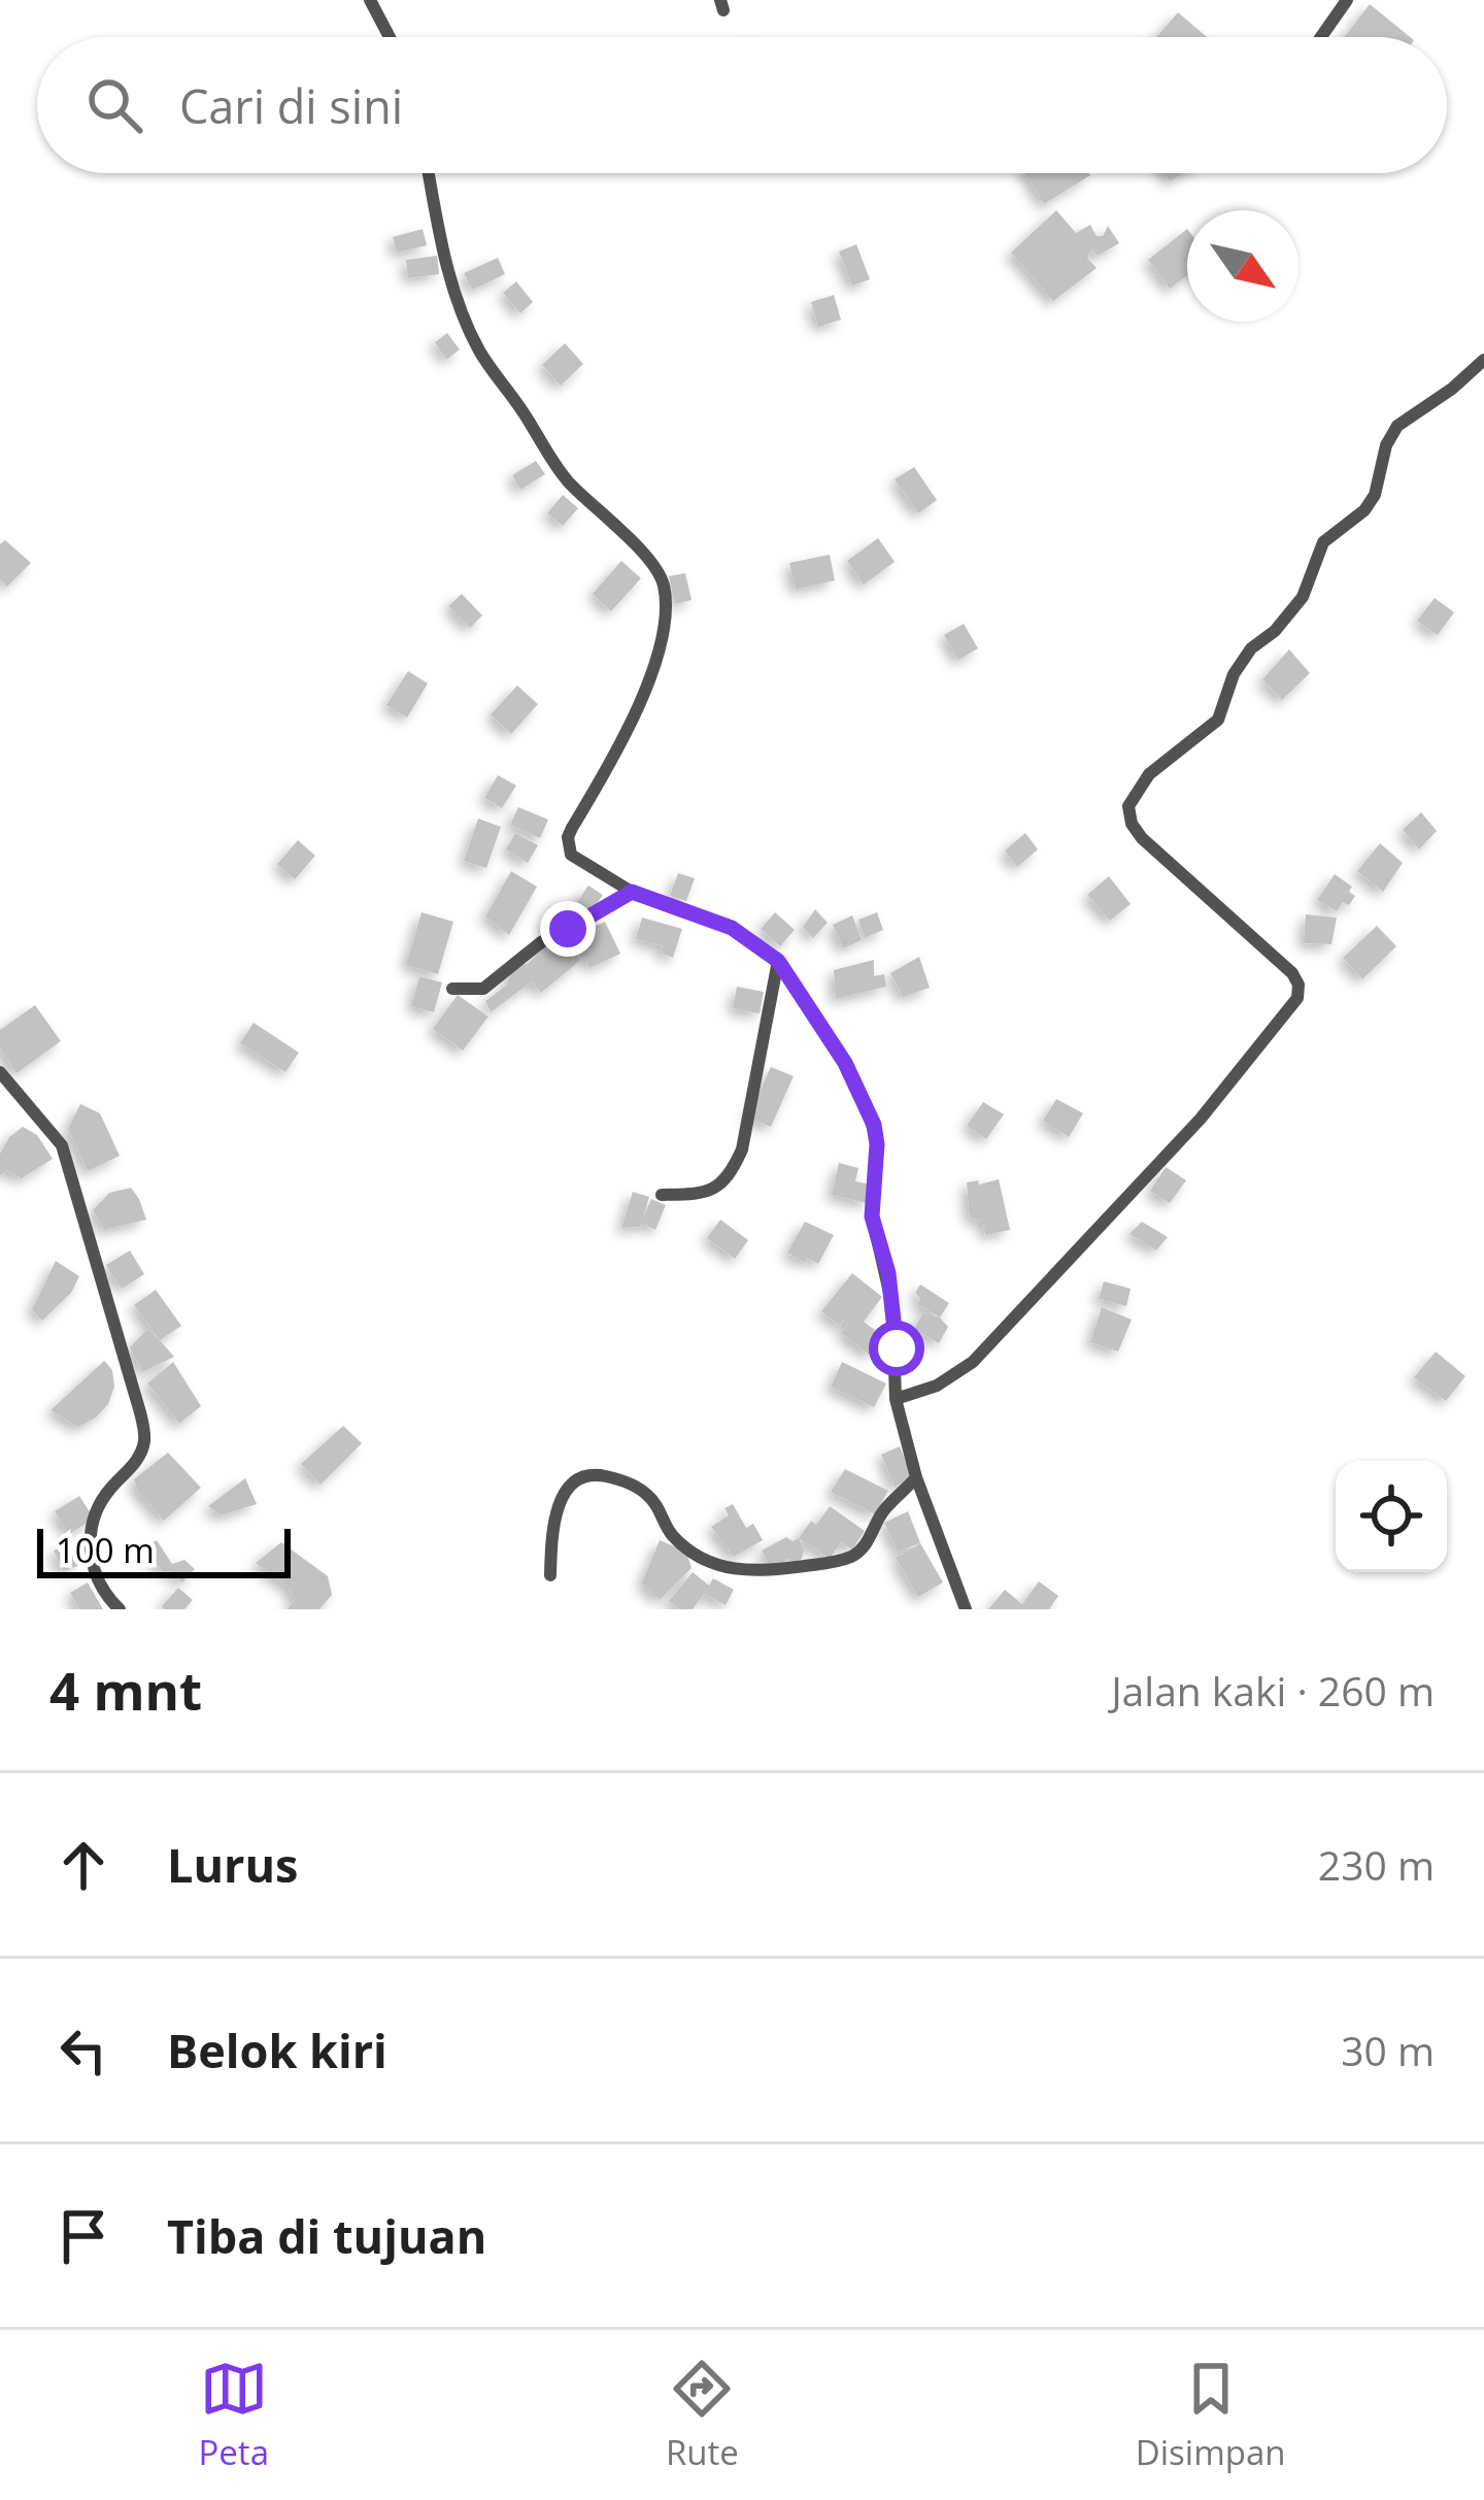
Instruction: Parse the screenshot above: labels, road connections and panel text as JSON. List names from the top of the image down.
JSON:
{
  "scale_bar": "100 m",
  "north": "bottom right",
  "page": {
    "search": "Cari di sini",
    "scale": "100 m",
    "heading": ["4 mnt", "Jalan kaki · 260 m"],
    "list": [
      ["Lurus", "230 m"],
      ["Belok kiri", "30 m"],
      "Tiba di tujuan"
    ],
    "nav": ["Peta", "Rute", "Disimpan"]
  }
}
